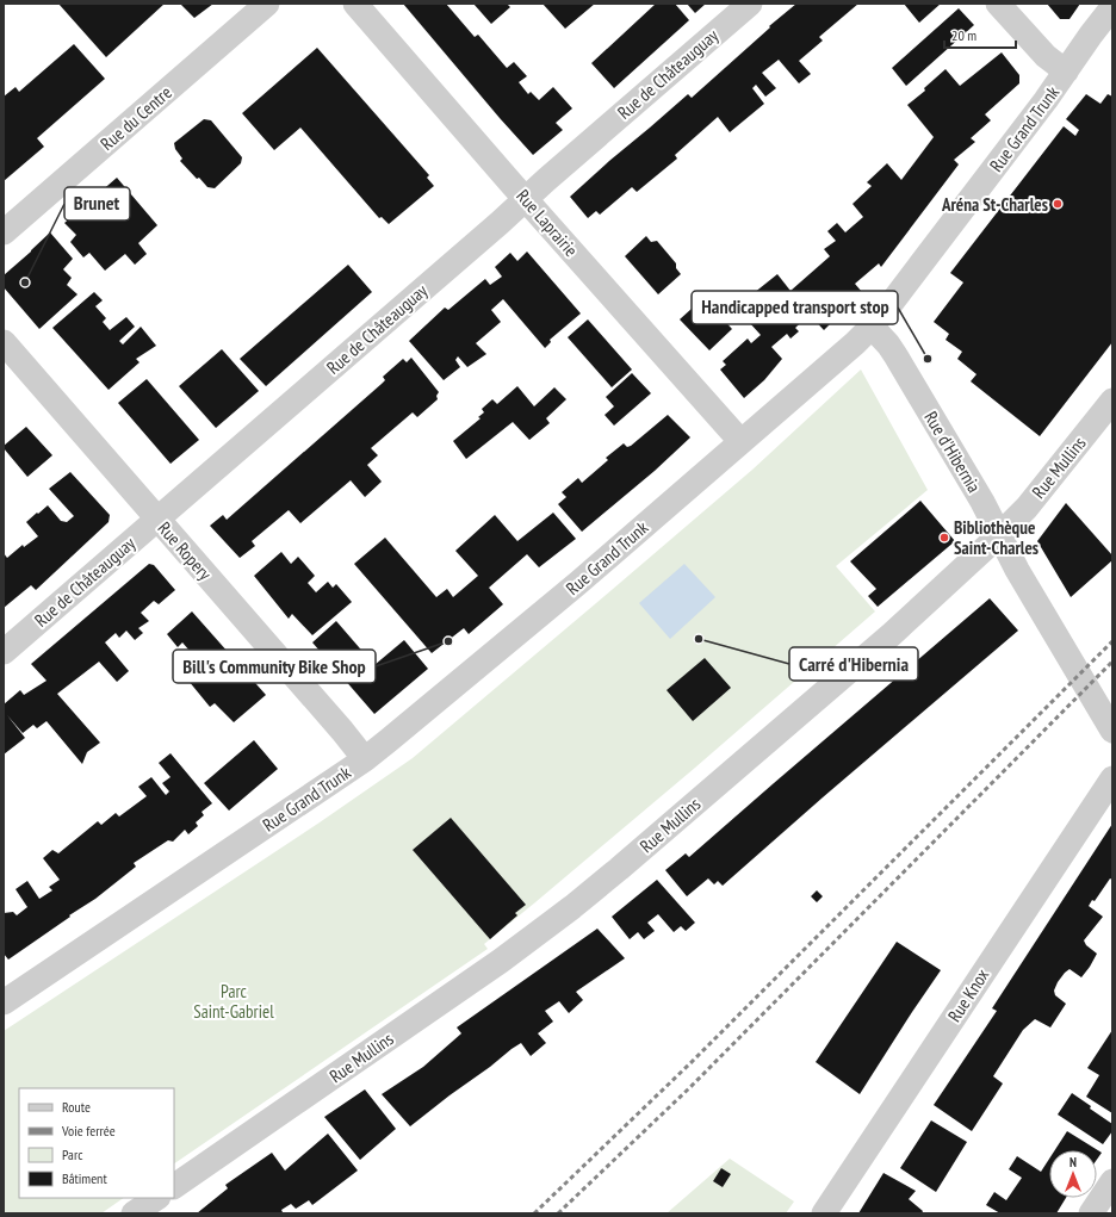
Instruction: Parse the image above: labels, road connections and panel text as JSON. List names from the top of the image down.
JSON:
{
  "streets": {
    "street": [
      "Rue de Châteauguay",
      "Rue du Centre",
      "Rue Grand Trunk",
      "Rue Laprairie",
      "Rue d'Hibernia",
      "Rue Mullins",
      "Rue Ropery",
      "Rue Knox"
    ]
  },
  "crossings": [
    ["Rue de Châteauguay", "Rue Laprairie"],
    ["Rue de Châteauguay", "Rue Ropery"],
    ["Rue Grand Trunk", "Rue Laprairie"],
    ["Rue Grand Trunk", "Rue d'Hibernia"],
    ["Rue Grand Trunk", "Rue Ropery"],
    ["Rue d'Hibernia", "Rue Mullins"]
  ],
  "parks": ["Parc Saint-Gabriel"],
  "places": [
    "Aréna St-Charles",
    "Brunet",
    "Handicapped transport stop",
    "Bibliothèque Saint-Charles",
    "Carré d'Hibernia",
    "Bill's Community Bike Shop"
  ],
  "legend": [
    "Route",
    "Voie ferrée",
    "Parc",
    "Bâtiment"
  ],
  "scale_bar": "20 m",
  "north": "top"
}
